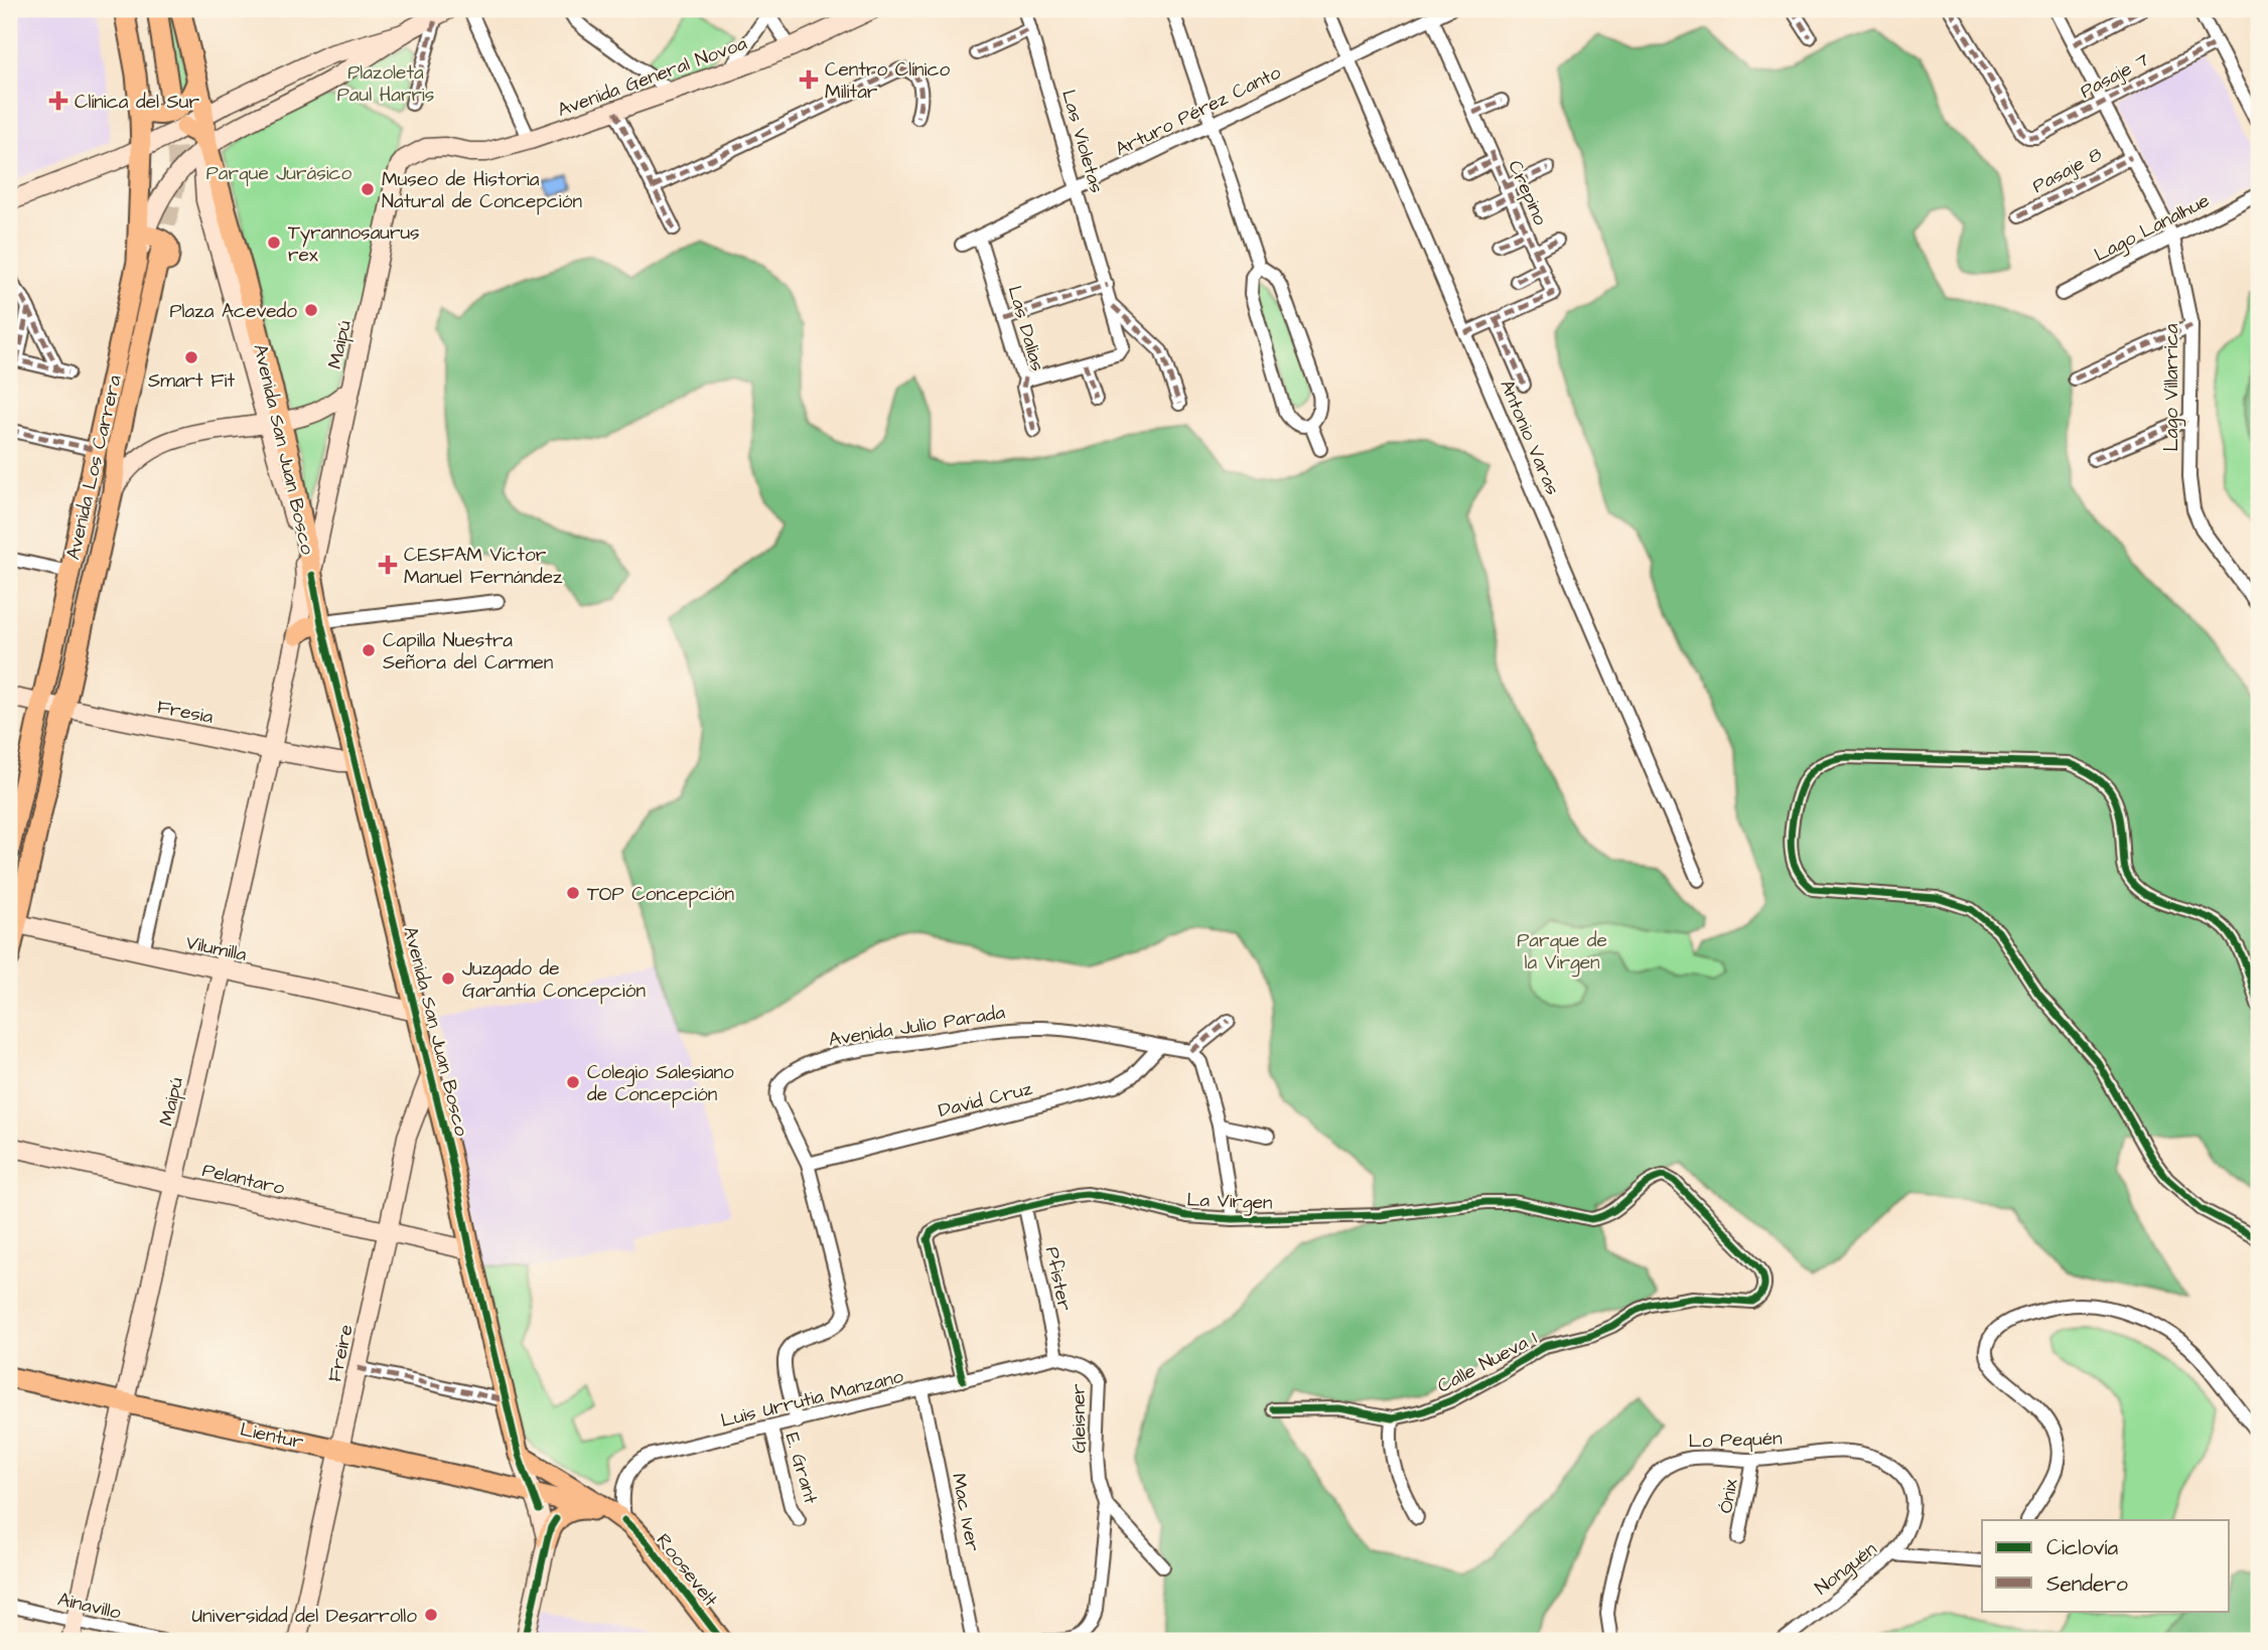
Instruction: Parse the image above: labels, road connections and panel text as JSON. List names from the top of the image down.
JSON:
{
  "streets": {
    "main road": [
      "Avenida General Novoa",
      "Maipú",
      "Avenida San Juan Bosco",
      "Avenida Los Carrera",
      "Fresia",
      "Vilumilla",
      "Pelantaro",
      "Freire",
      "Lientur",
      "Roosevelt"
    ],
    "street": [
      "Pasaje 7",
      "Arturo Pérez Canto",
      "Las Violetas",
      "Pasaje 8",
      "Crepino",
      "Lago Lanalhue",
      "Las Dalias",
      "Lago Villarrica",
      "Antonio Varas",
      "Avenida Julio Parada",
      "David Cruz",
      "La Virgen",
      "Pfister",
      "Calle Nueva 1",
      "Luis Urrutia Manzano",
      "Gleisner",
      "Lo Pequén",
      "E. Grant",
      "Ónix",
      "Mac Iver",
      "Nonguén",
      "Ainavillo"
    ]
  },
  "crossings": [
    ["Pasaje 7", "Lago Villarrica"],
    ["Avenida General Novoa", "Maipú"],
    ["Arturo Pérez Canto", "Las Violetas"],
    ["Arturo Pérez Canto", "Crepino"],
    ["Arturo Pérez Canto", "Las Dalias"],
    ["Arturo Pérez Canto", "Antonio Varas"],
    ["Pasaje 8", "Lago Villarrica"],
    ["Crepino", "Antonio Varas"],
    ["Lago Lanalhue", "Lago Villarrica"],
    ["Maipú", "Avenida San Juan Bosco"],
    ["Maipú", "Fresia"],
    ["Maipú", "Vilumilla"],
    ["Maipú", "Pelantaro"],
    ["Maipú", "Lientur"],
    ["Maipú", "Ainavillo"],
    ["Avenida San Juan Bosco", "Fresia"],
    ["Avenida San Juan Bosco", "Vilumilla"],
    ["Avenida San Juan Bosco", "Pelantaro"],
    ["Avenida San Juan Bosco", "Freire"],
    ["Avenida San Juan Bosco", "Lientur"],
    ["Avenida San Juan Bosco", "Roosevelt"],
    ["Avenida Los Carrera", "Fresia"],
    ["Avenida Los Carrera", "Vilumilla"],
    ["Avenida Julio Parada", "David Cruz"],
    ["Avenida Julio Parada", "Luis Urrutia Manzano"],
    ["Pelantaro", "Freire"],
    ["La Virgen", "Pfister"],
    ["La Virgen", "Calle Nueva 1"],
    ["La Virgen", "Luis Urrutia Manzano"],
    ["Pfister", "Luis Urrutia Manzano"],
    ["Pfister", "Gleisner"],
    ["Freire", "Lientur"],
    ["Luis Urrutia Manzano", "Gleisner"],
    ["Luis Urrutia Manzano", "E. Grant"],
    ["Luis Urrutia Manzano", "Mac Iver"],
    ["Luis Urrutia Manzano", "Roosevelt"],
    ["Lientur", "Roosevelt"],
    ["Lo Pequén", "Ónix"],
    ["Lo Pequén", "Nonguén"]
  ],
  "parks": ["Plazoleta Paul Harris", "Parque Jurásico", "Parque de la Virgen"],
  "places": {
    "health": ["Centro Clínico Militar", "Clínica del Sur", "CESFAM Víctor Manuel Fernández"],
    "other": [
      "Museo de Historia Natural de Concepción",
      "Tyrannosaurus rex",
      "Plaza Acevedo",
      "Smart Fit",
      "Capilla Nuestra Señora del Carmen",
      "TOP Concepción",
      "Juzgado de Garantía Concepción",
      "Colegio Salesiano de Concepción",
      "Universidad del Desarrollo"
    ]
  },
  "legend": ["Ciclovía", "Sendero"]
}
